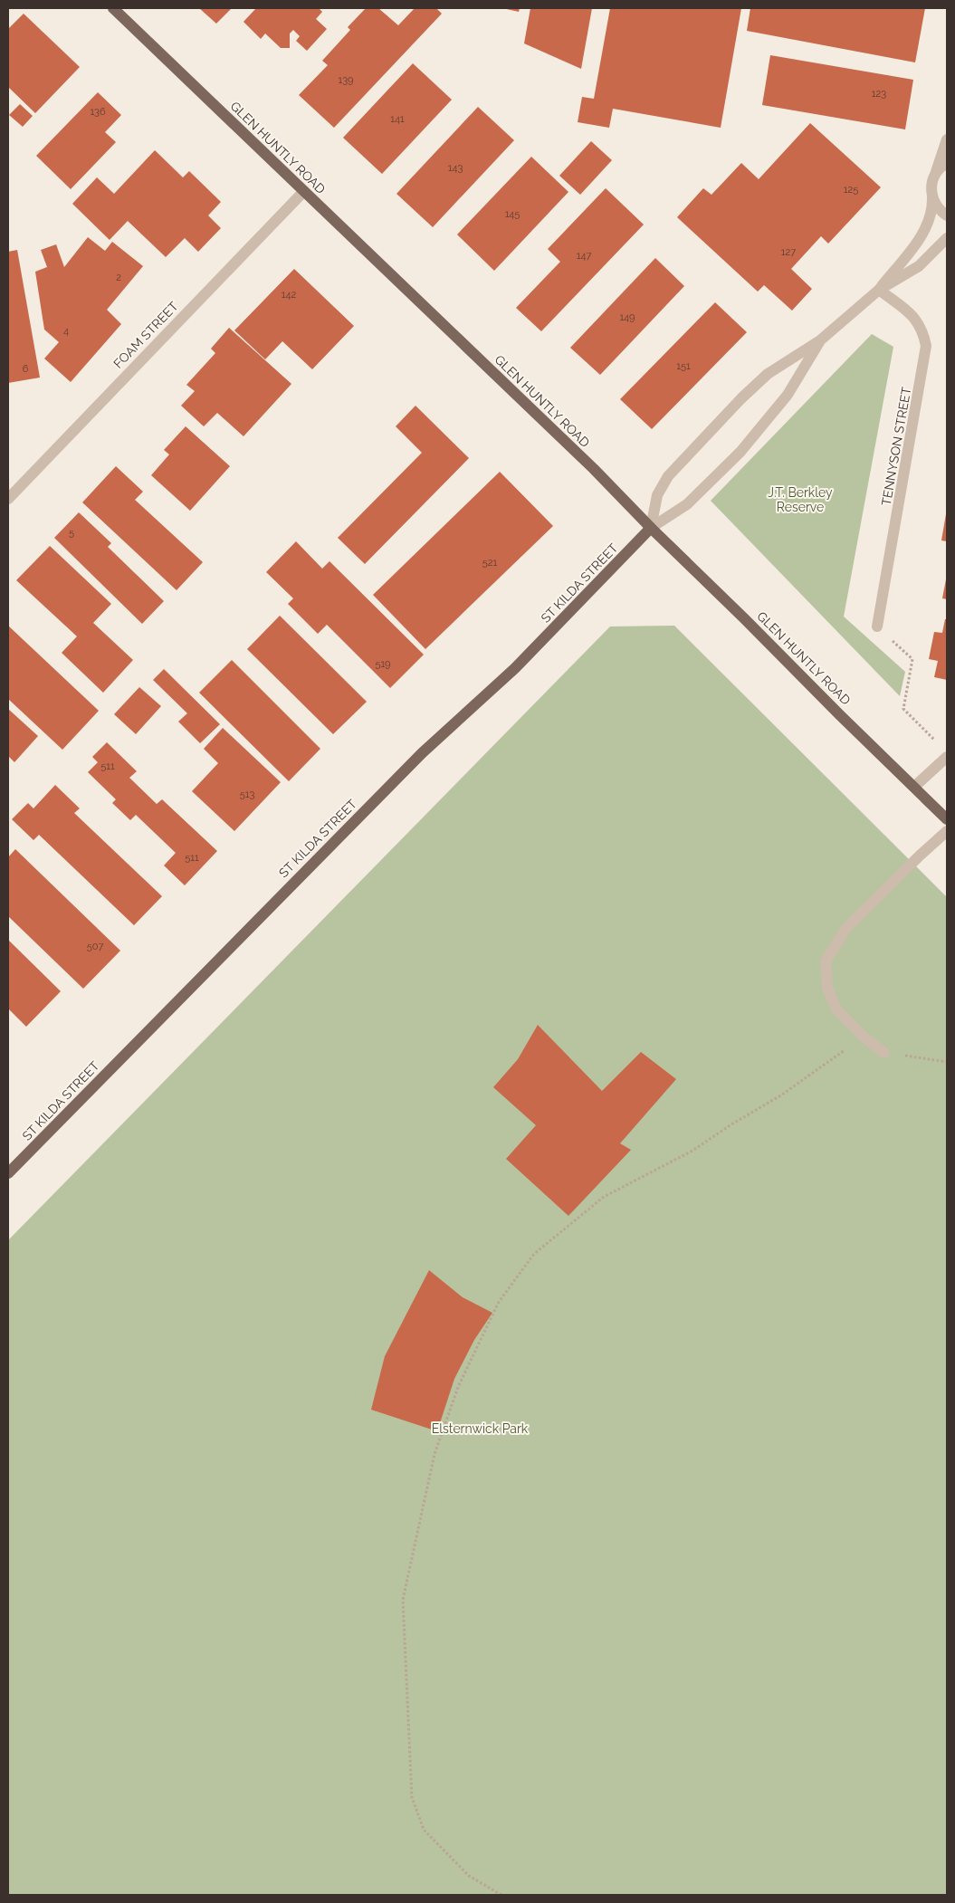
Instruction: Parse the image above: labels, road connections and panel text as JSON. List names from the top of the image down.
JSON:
{
  "streets": {
    "main road": ["GLEN HUNTLY ROAD", "ST KILDA STREET"],
    "street": ["FOAM STREET", "TENNYSON STREET"]
  },
  "crossings": [
    ["GLEN HUNTLY ROAD", "FOAM STREET"],
    ["GLEN HUNTLY ROAD", "ST KILDA STREET"],
    ["TENNYSON STREET", "ST KILDA STREET"]
  ],
  "parks": ["J.T. Berkley Reserve", "Elsternwick Park"],
  "house_numbers": [
    "139",
    "123",
    "136",
    "141",
    "143",
    "125",
    "145",
    "127",
    "147",
    "2",
    "142",
    "149",
    "4",
    "151",
    "6",
    "5",
    "521",
    "519",
    "511",
    "513",
    "511",
    "507"
  ]
}
